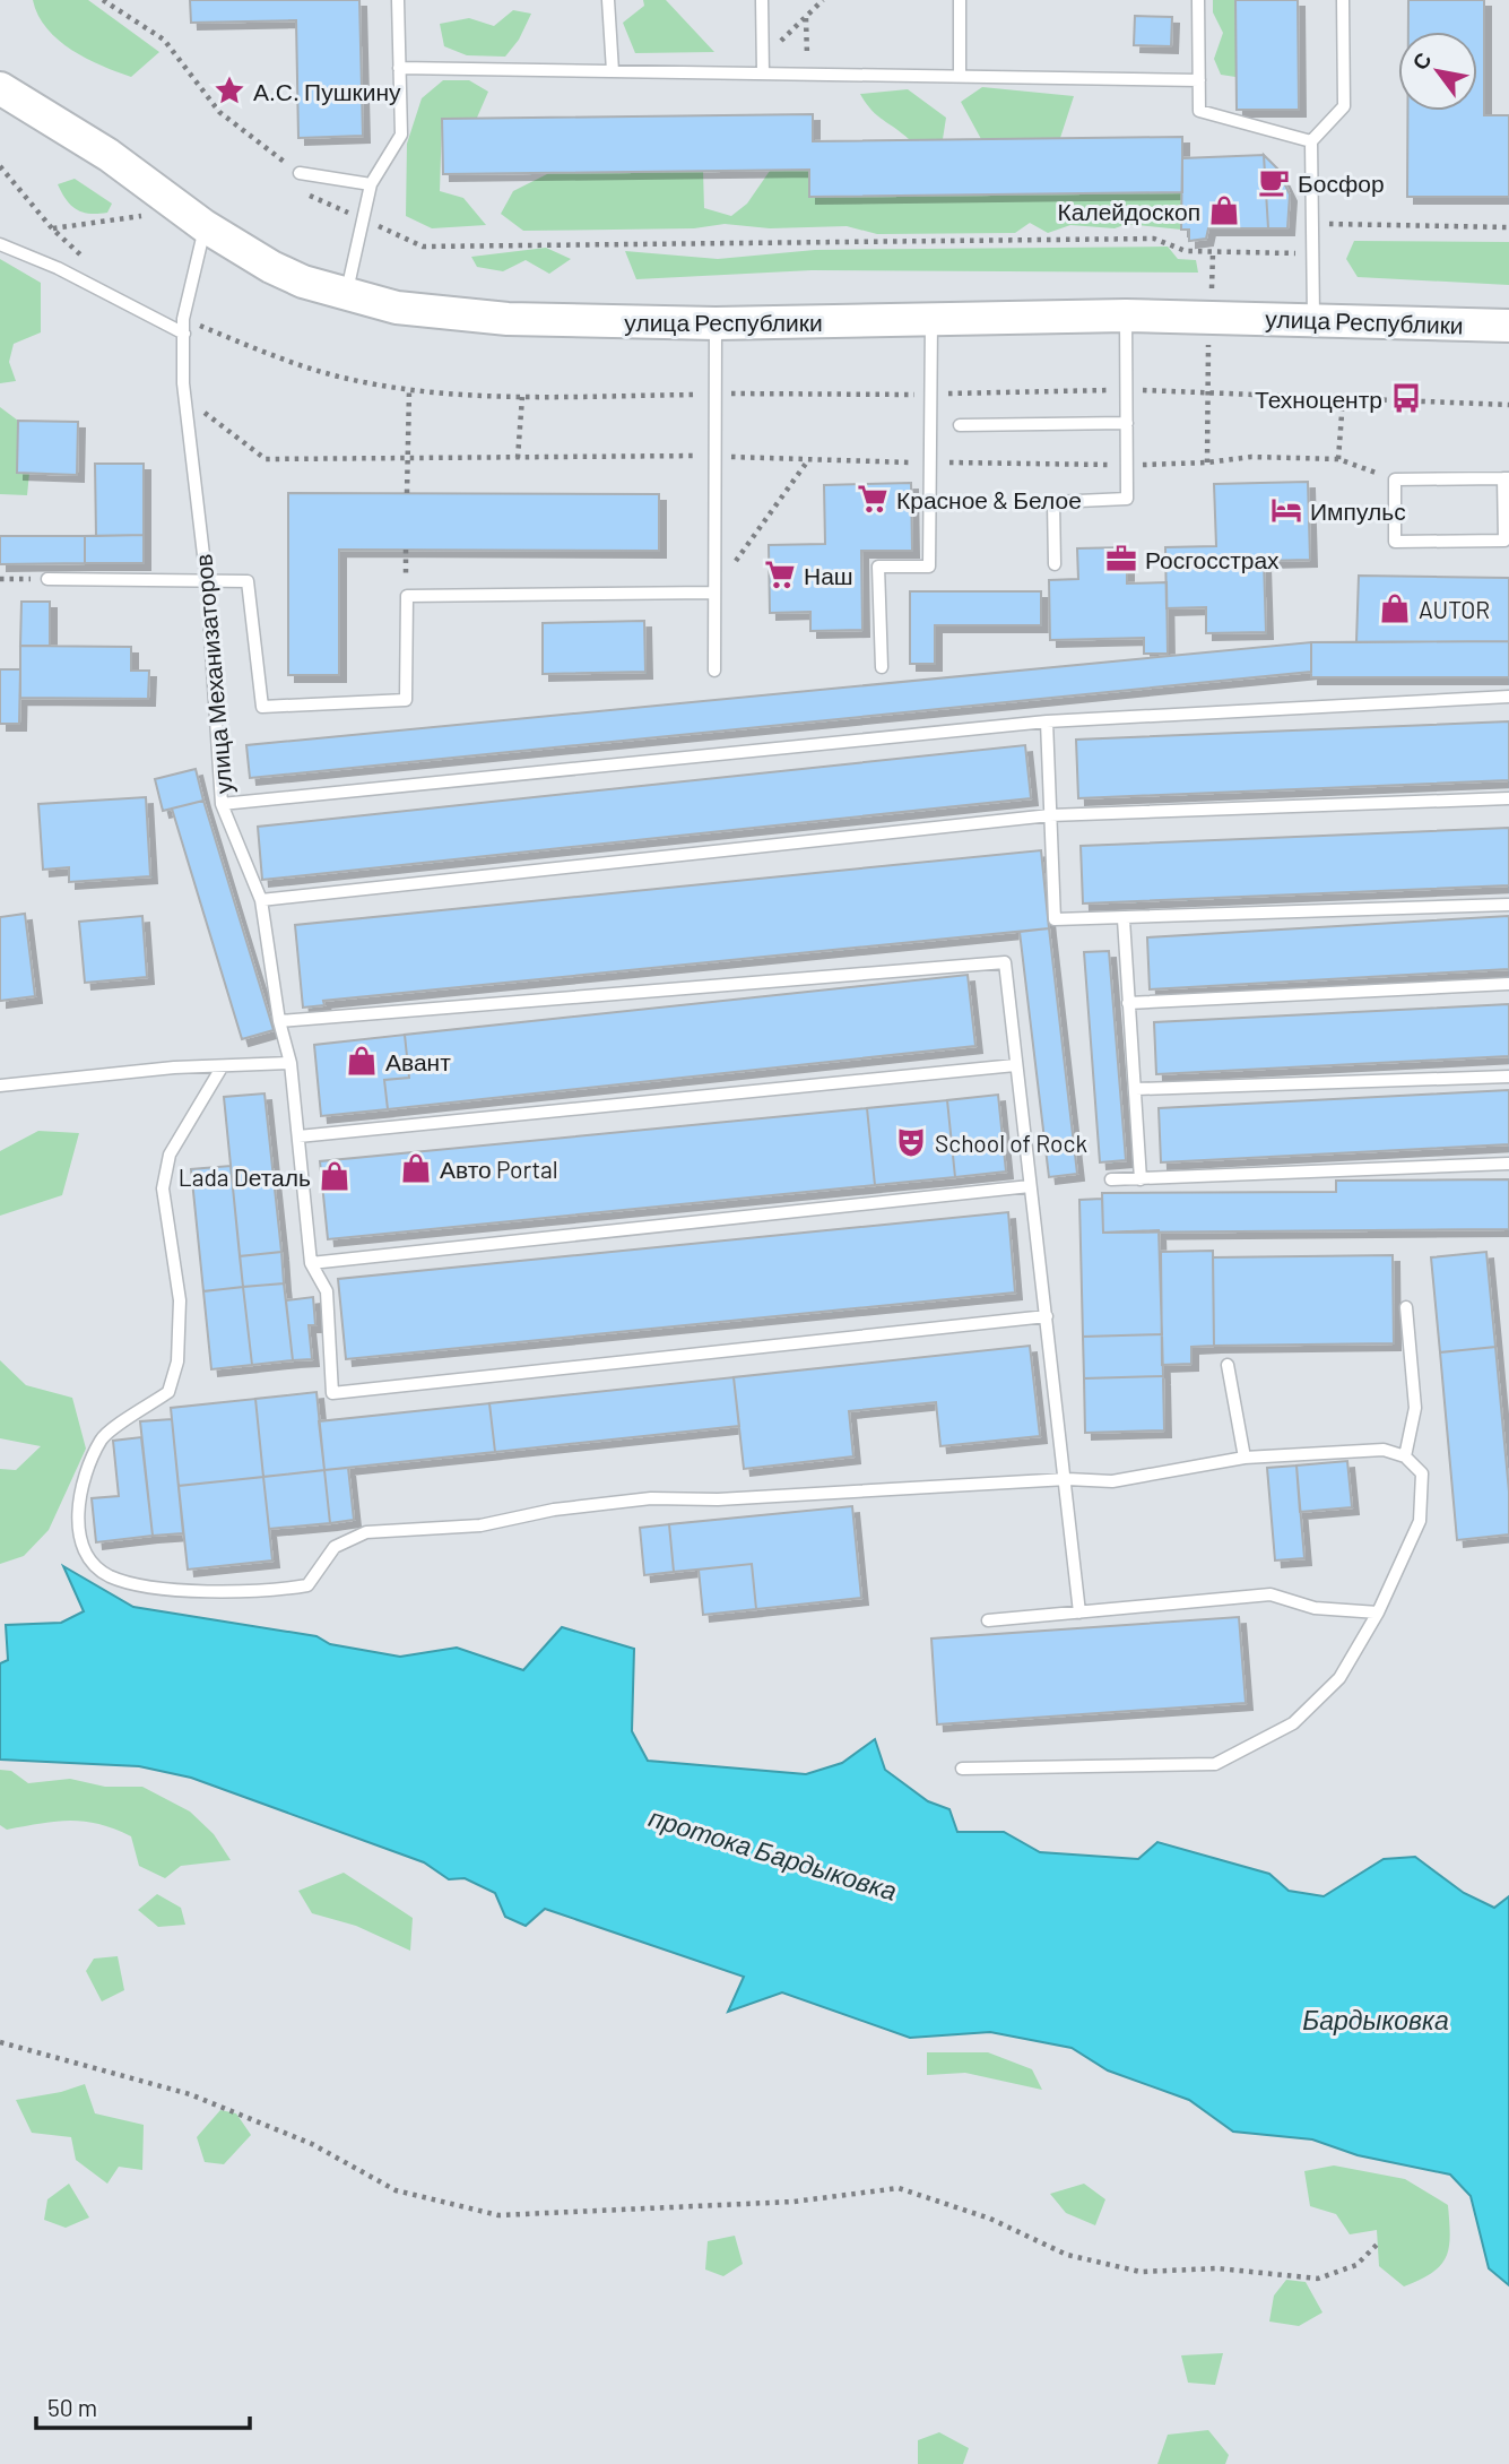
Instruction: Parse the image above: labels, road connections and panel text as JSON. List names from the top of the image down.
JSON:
{
  "streets": {
    "main road": ["улица Республики"],
    "lane": ["улица Механизаторов"]
  },
  "crossings": [
    ["улица Республики", "улица Механизаторов"]
  ],
  "water": ["протока Бардыковка", "Бардыковка"],
  "places": {
    "place": ["А.С. Пушкину"],
    "cafe": ["Босфор"],
    "shop": [
      "Калейдоскоп",
      "AUTOR",
      "Авант",
      "Авто Portal",
      "Lada Dеталь"
    ],
    "bus stop": ["Техноцентр"],
    "supermarket": ["Красное & Белое", "Наш"],
    "hotel": ["Импульс"],
    "office": ["Росгосстрах"],
    "theatre": ["School of Rock"]
  },
  "scale_bar": "50 m",
  "north": "top left"
}
